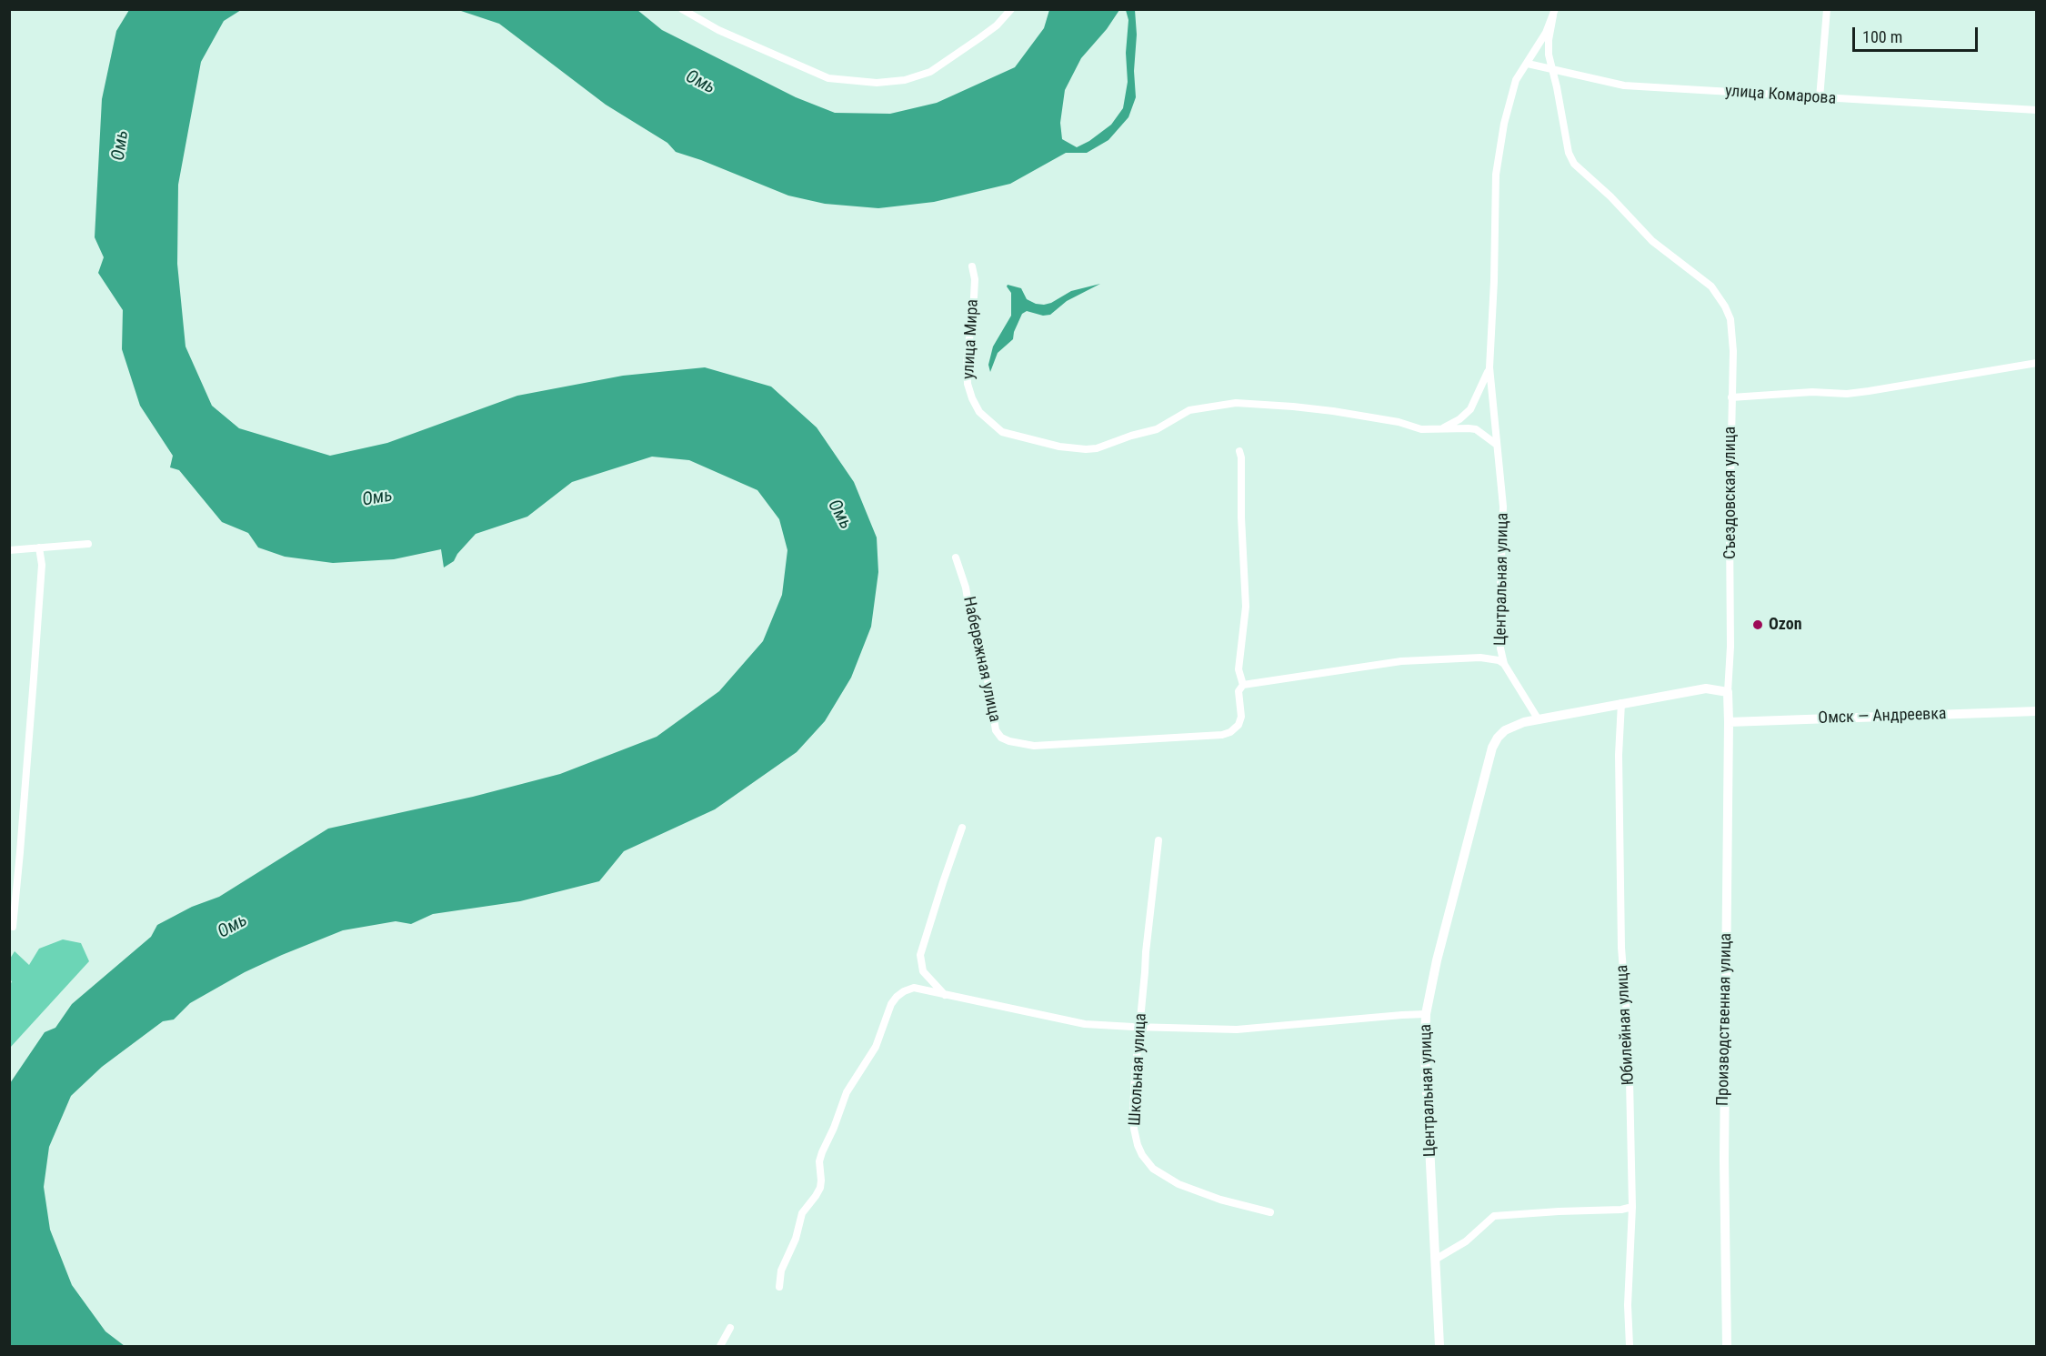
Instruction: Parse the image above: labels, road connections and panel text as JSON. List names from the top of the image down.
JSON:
{
  "streets": {
    "street": [
      "улица Комарова",
      "улица Мира",
      "Съездовская улица",
      "Центральная улица",
      "Набережная улица",
      "Омск — Андреевка",
      "Производственная улица",
      "Юбилейная улица",
      "Школьная улица"
    ]
  },
  "crossings": [
    ["улица Комарова", "Съездовская улица"],
    ["улица Комарова", "Центральная улица"],
    ["Съездовская улица", "Центральная улица"],
    ["Съездовская улица", "Производственная улица"],
    ["Омск — Андреевка", "Производственная улица"]
  ],
  "water": ["Омь"],
  "places": ["Ozon"],
  "scale_bar": "100 m"
}
